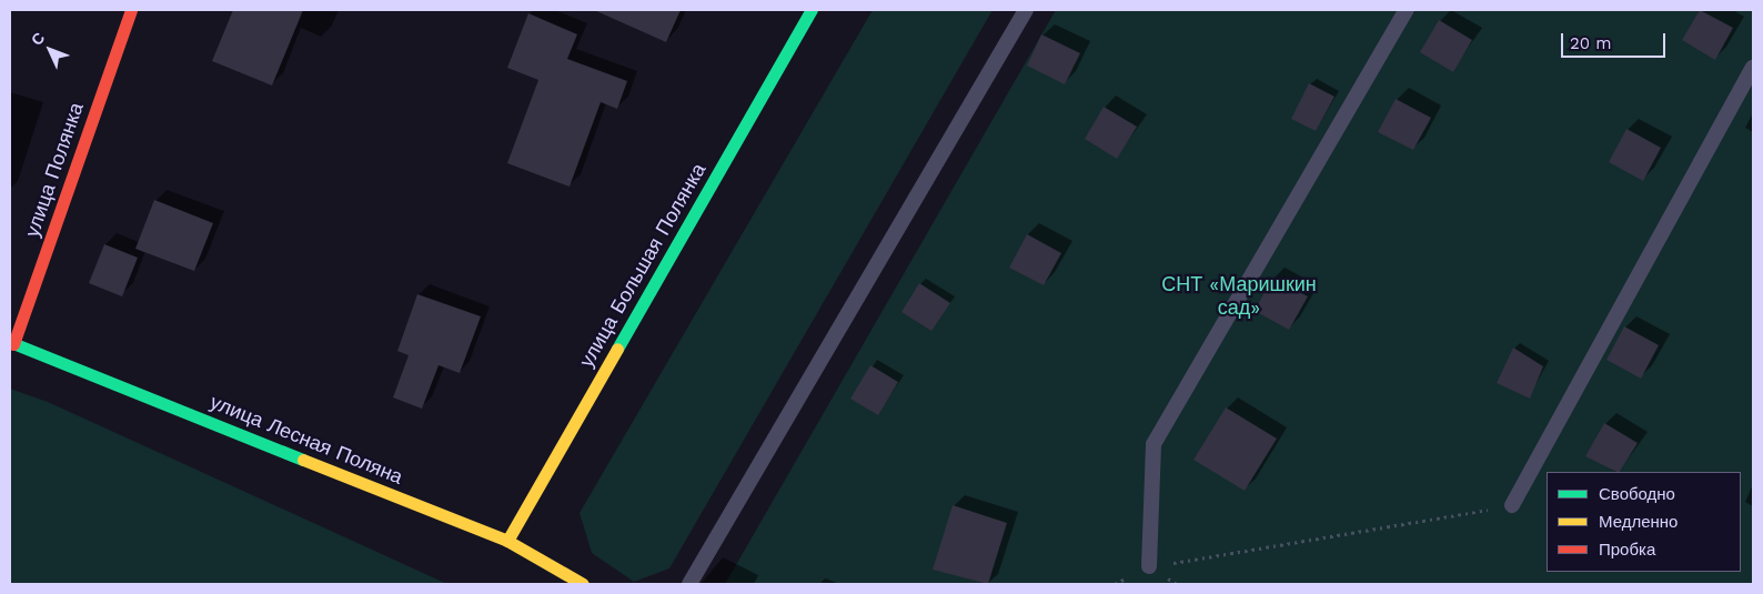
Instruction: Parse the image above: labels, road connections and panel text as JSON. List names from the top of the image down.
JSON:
{
  "streets": {
    "street": ["улица Полянка", "улица Большая Полянка", "улица Лесная Поляна"]
  },
  "crossings": [
    ["улица Полянка", "улица Лесная Поляна"],
    ["улица Большая Полянка", "улица Лесная Поляна"]
  ],
  "parks": ["СНТ «Маришкин сад»"],
  "legend": ["Свободно", "Медленно", "Пробка"],
  "scale_bar": "20 m",
  "north": "top left"
}
